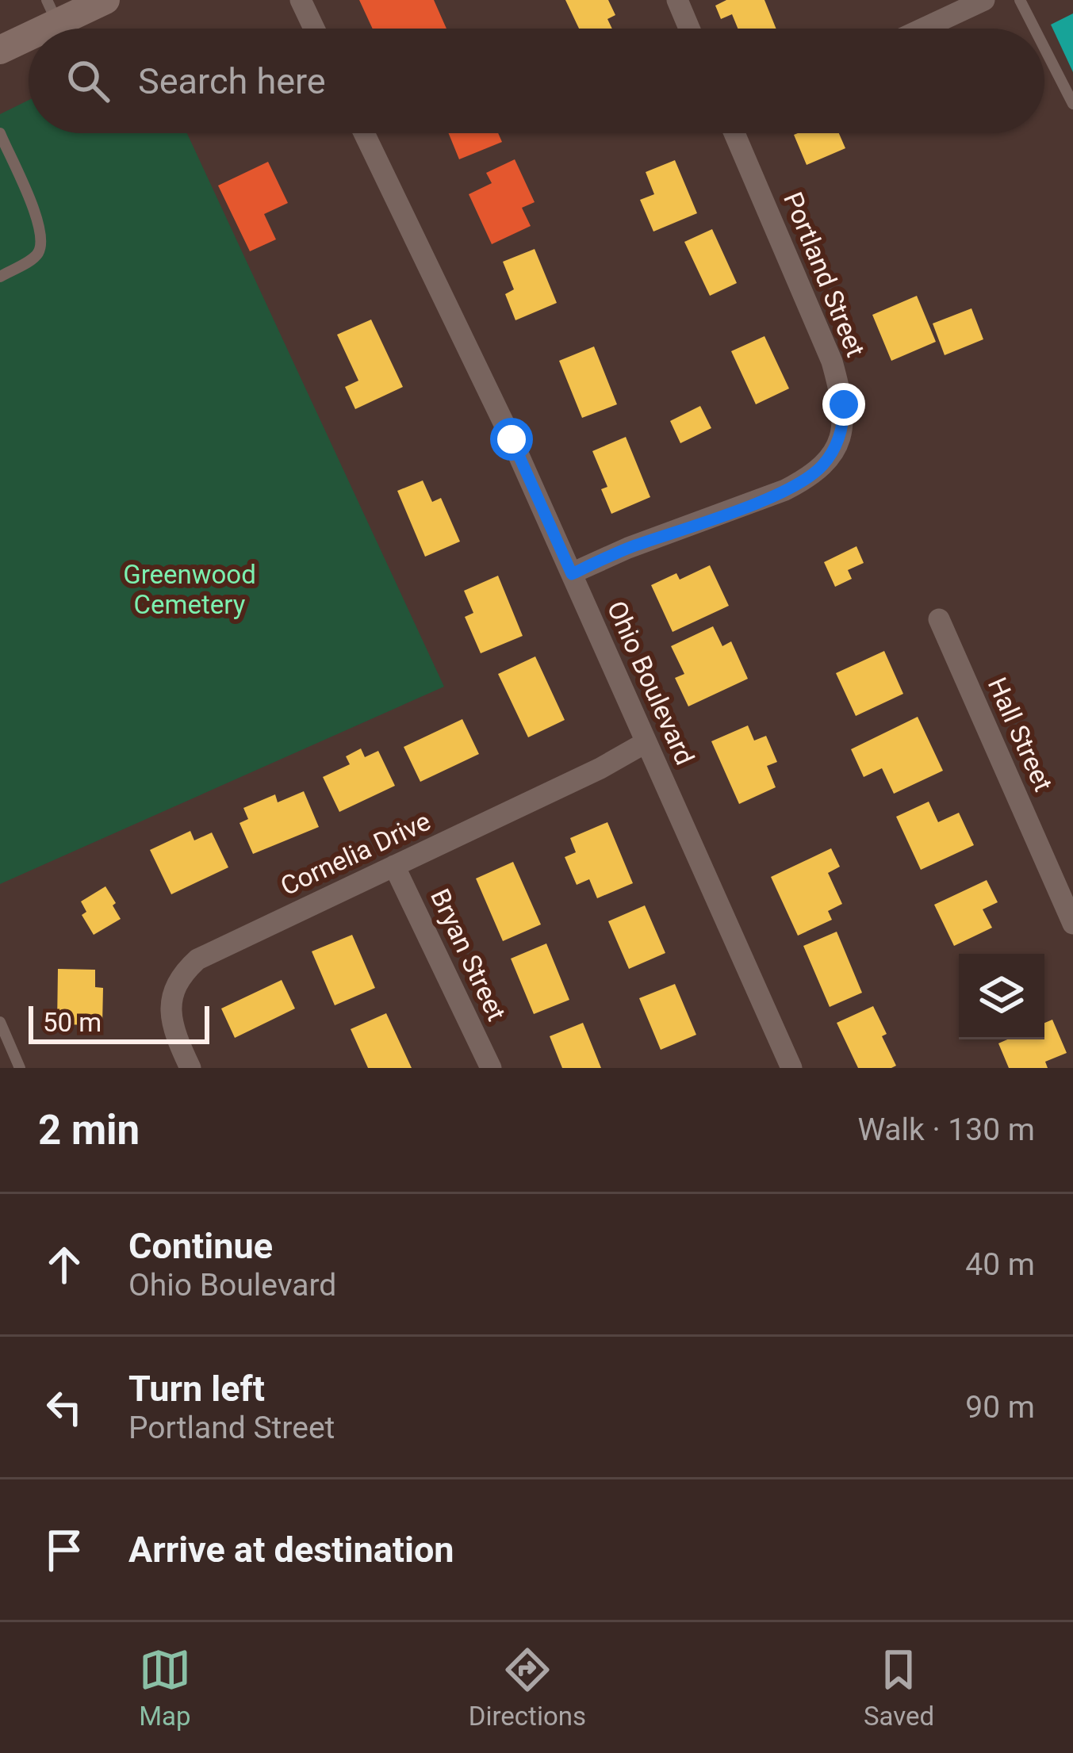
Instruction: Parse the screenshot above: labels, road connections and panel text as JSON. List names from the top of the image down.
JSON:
{
  "streets": {
    "street": [
      "Portland Street",
      "Ohio Boulevard",
      "Hall Street",
      "Cornelia Drive",
      "Bryan Street"
    ]
  },
  "crossings": [
    ["Portland Street", "Ohio Boulevard"],
    ["Ohio Boulevard", "Cornelia Drive"],
    ["Cornelia Drive", "Bryan Street"]
  ],
  "parks": ["Greenwood Cemetery"],
  "scale_bar": "50 m",
  "page": {
    "search": "Search here",
    "scale": "50 m",
    "heading": ["2 min", "Walk · 130 m"],
    "list": [
      ["Continue", "Ohio Boulevard", "40 m"],
      ["Turn left", "Portland Street", "90 m"],
      "Arrive at destination"
    ],
    "nav": ["Map", "Directions", "Saved"]
  }
}
